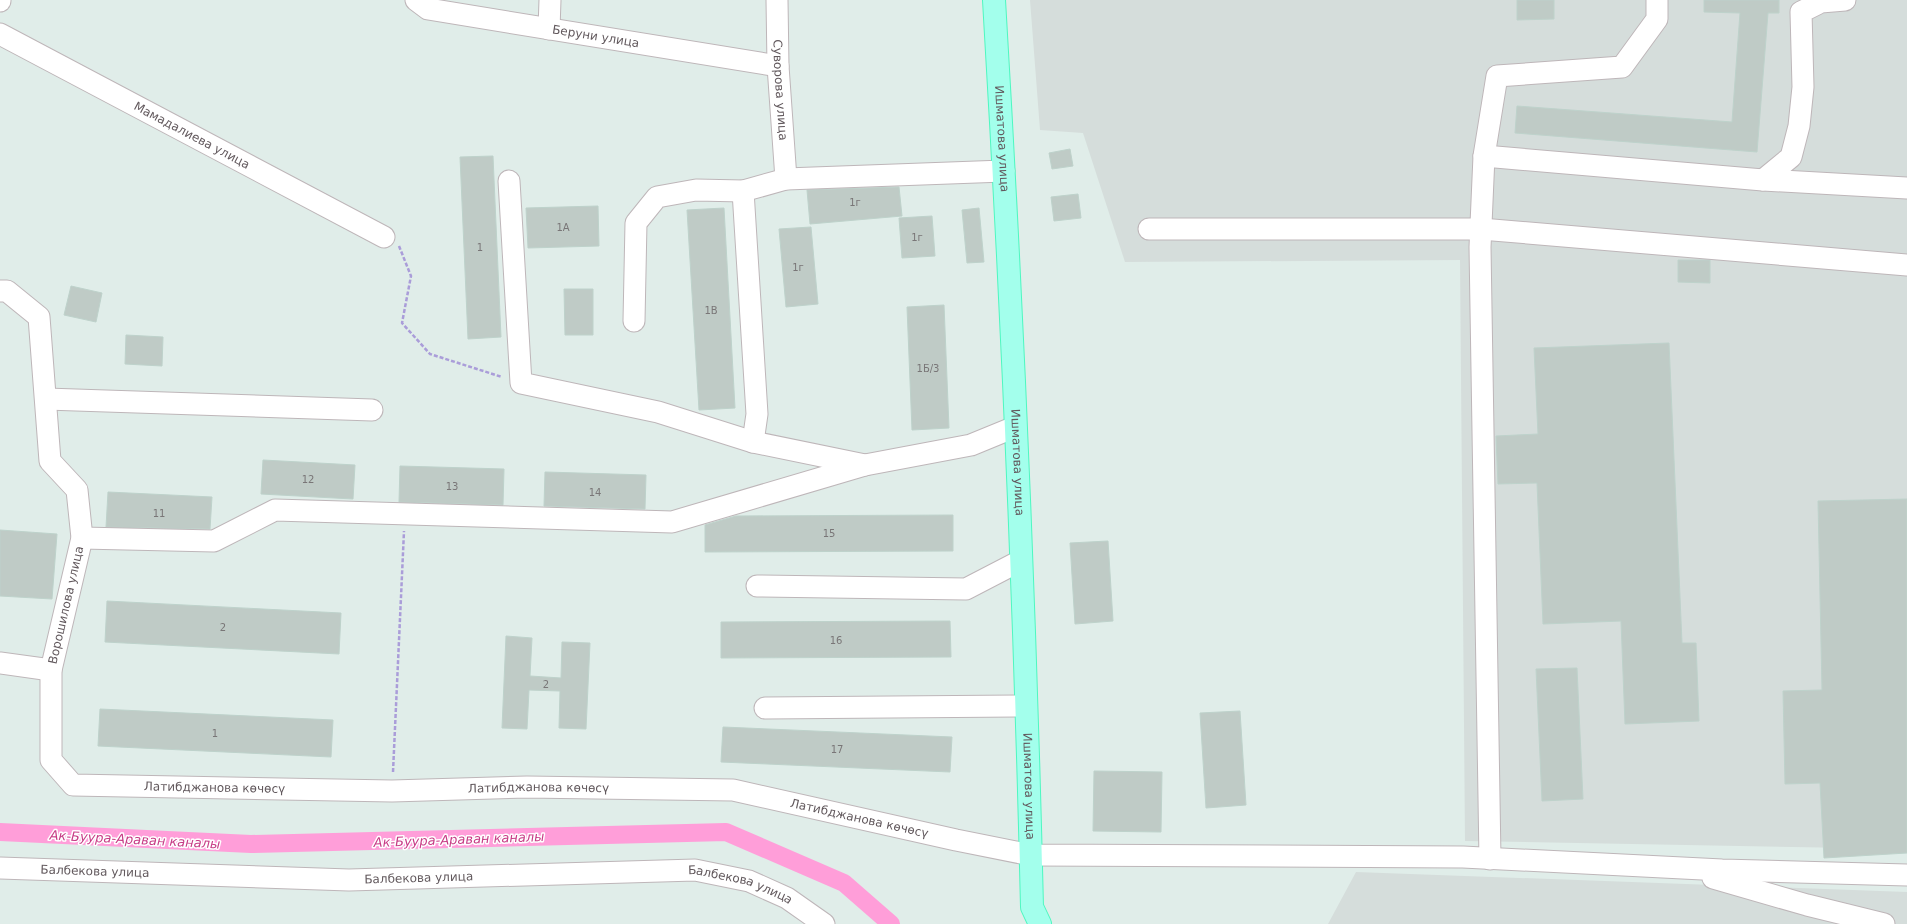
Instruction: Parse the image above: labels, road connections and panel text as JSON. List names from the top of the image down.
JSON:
{
  "streets": {
    "main road": ["Ишматова улица"],
    "street": [
      "Беруни улица",
      "Суворова улица",
      "Мамадалиева улица",
      "Ворошилова улица",
      "Латибджанова көчөсү",
      "Балбекова улица"
    ]
  },
  "crossings": [
    ["Беруни улица", "Суворова улица"],
    ["Ишматова улица", "Латибджанова көчөсү"],
    ["Ворошилова улица", "Латибджанова көчөсү"]
  ],
  "water": ["Ак-Буура-Араван каналы"],
  "house_numbers": [
    "1г",
    "1А",
    "1г",
    "1",
    "1г",
    "1В",
    "1Б/3",
    "12",
    "13",
    "14",
    "11",
    "15",
    "2",
    "16",
    "2",
    "1",
    "17"
  ]
}
